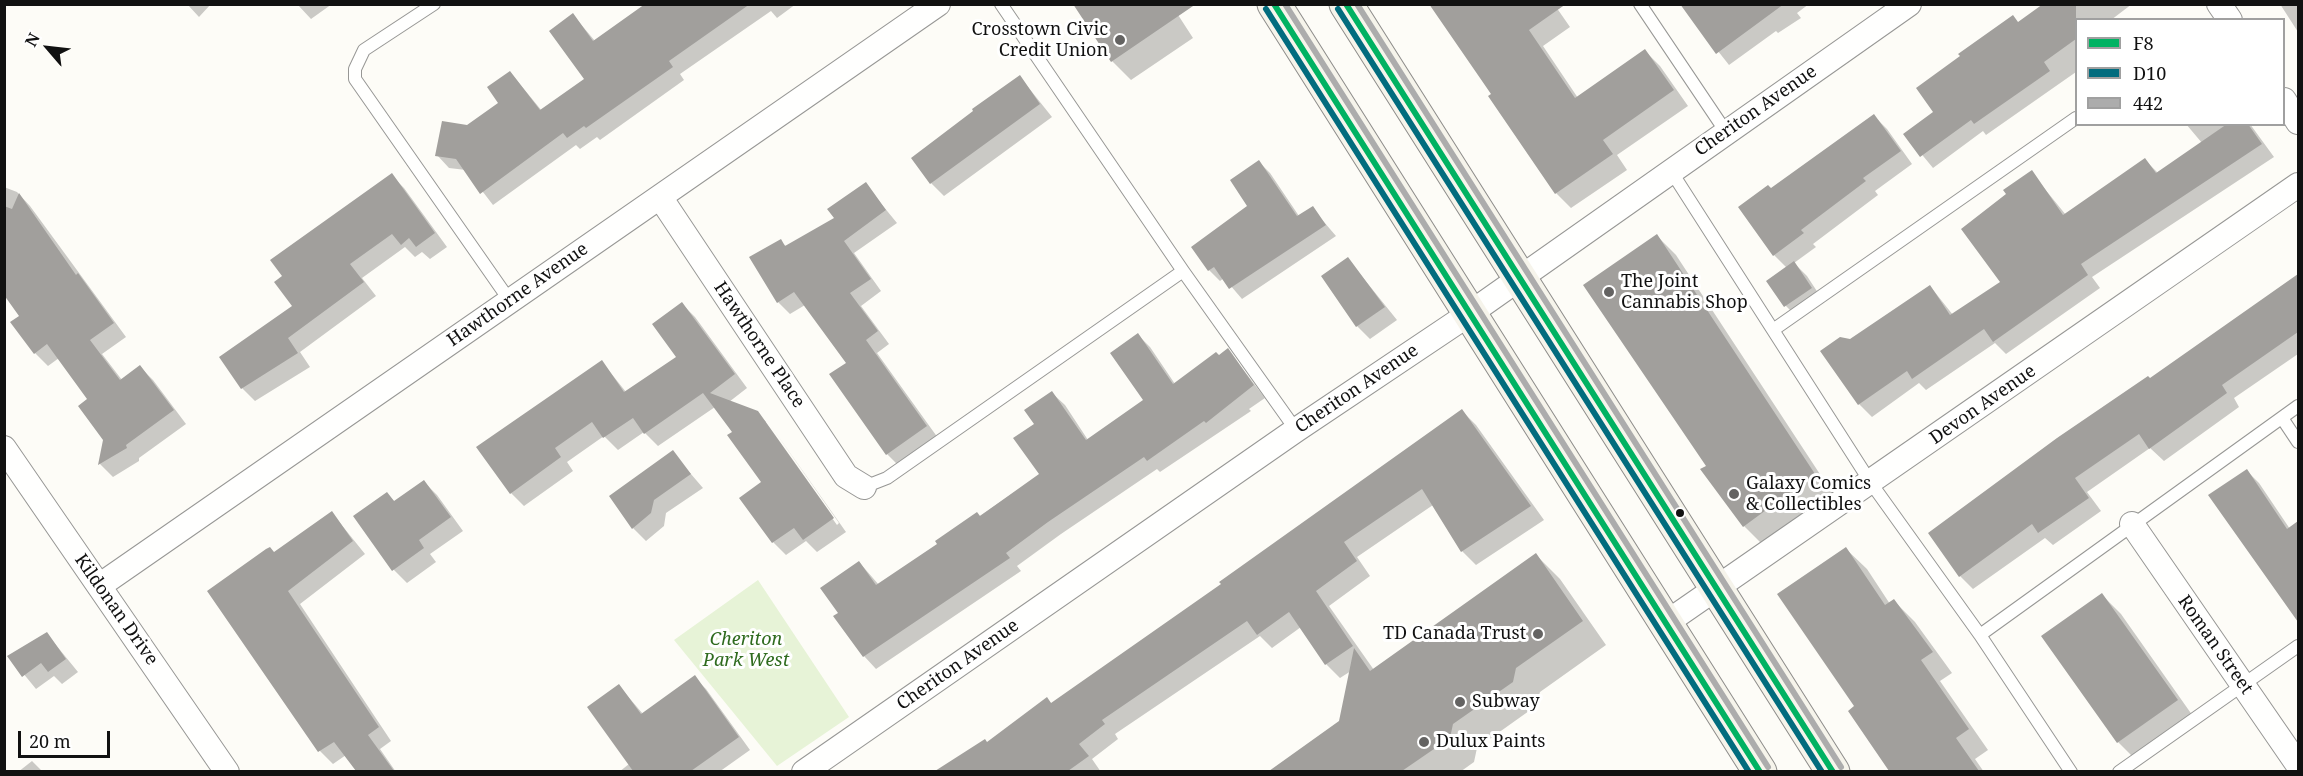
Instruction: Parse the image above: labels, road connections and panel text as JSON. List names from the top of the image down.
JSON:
{
  "streets": {
    "street": [
      "Cheriton Avenue",
      "Hawthorne Avenue",
      "Hawthorne Place",
      "Devon Avenue",
      "Kildonan Drive",
      "Roman Street"
    ]
  },
  "crossings": [
    ["Hawthorne Avenue", "Hawthorne Place"],
    ["Hawthorne Avenue", "Kildonan Drive"]
  ],
  "parks": ["Cheriton Park West"],
  "places": [
    "Crosstown Civic Credit Union",
    "The Joint Cannabis Shop",
    "Galaxy Comics & Collectibles",
    "TD Canada Trust",
    "Subway",
    "Dulux Paints"
  ],
  "lines": ["transit line F8", "transit line 442", "transit line D10"],
  "legend": ["F8", "D10", "442"],
  "scale_bar": "20 m",
  "north": "top left"
}
